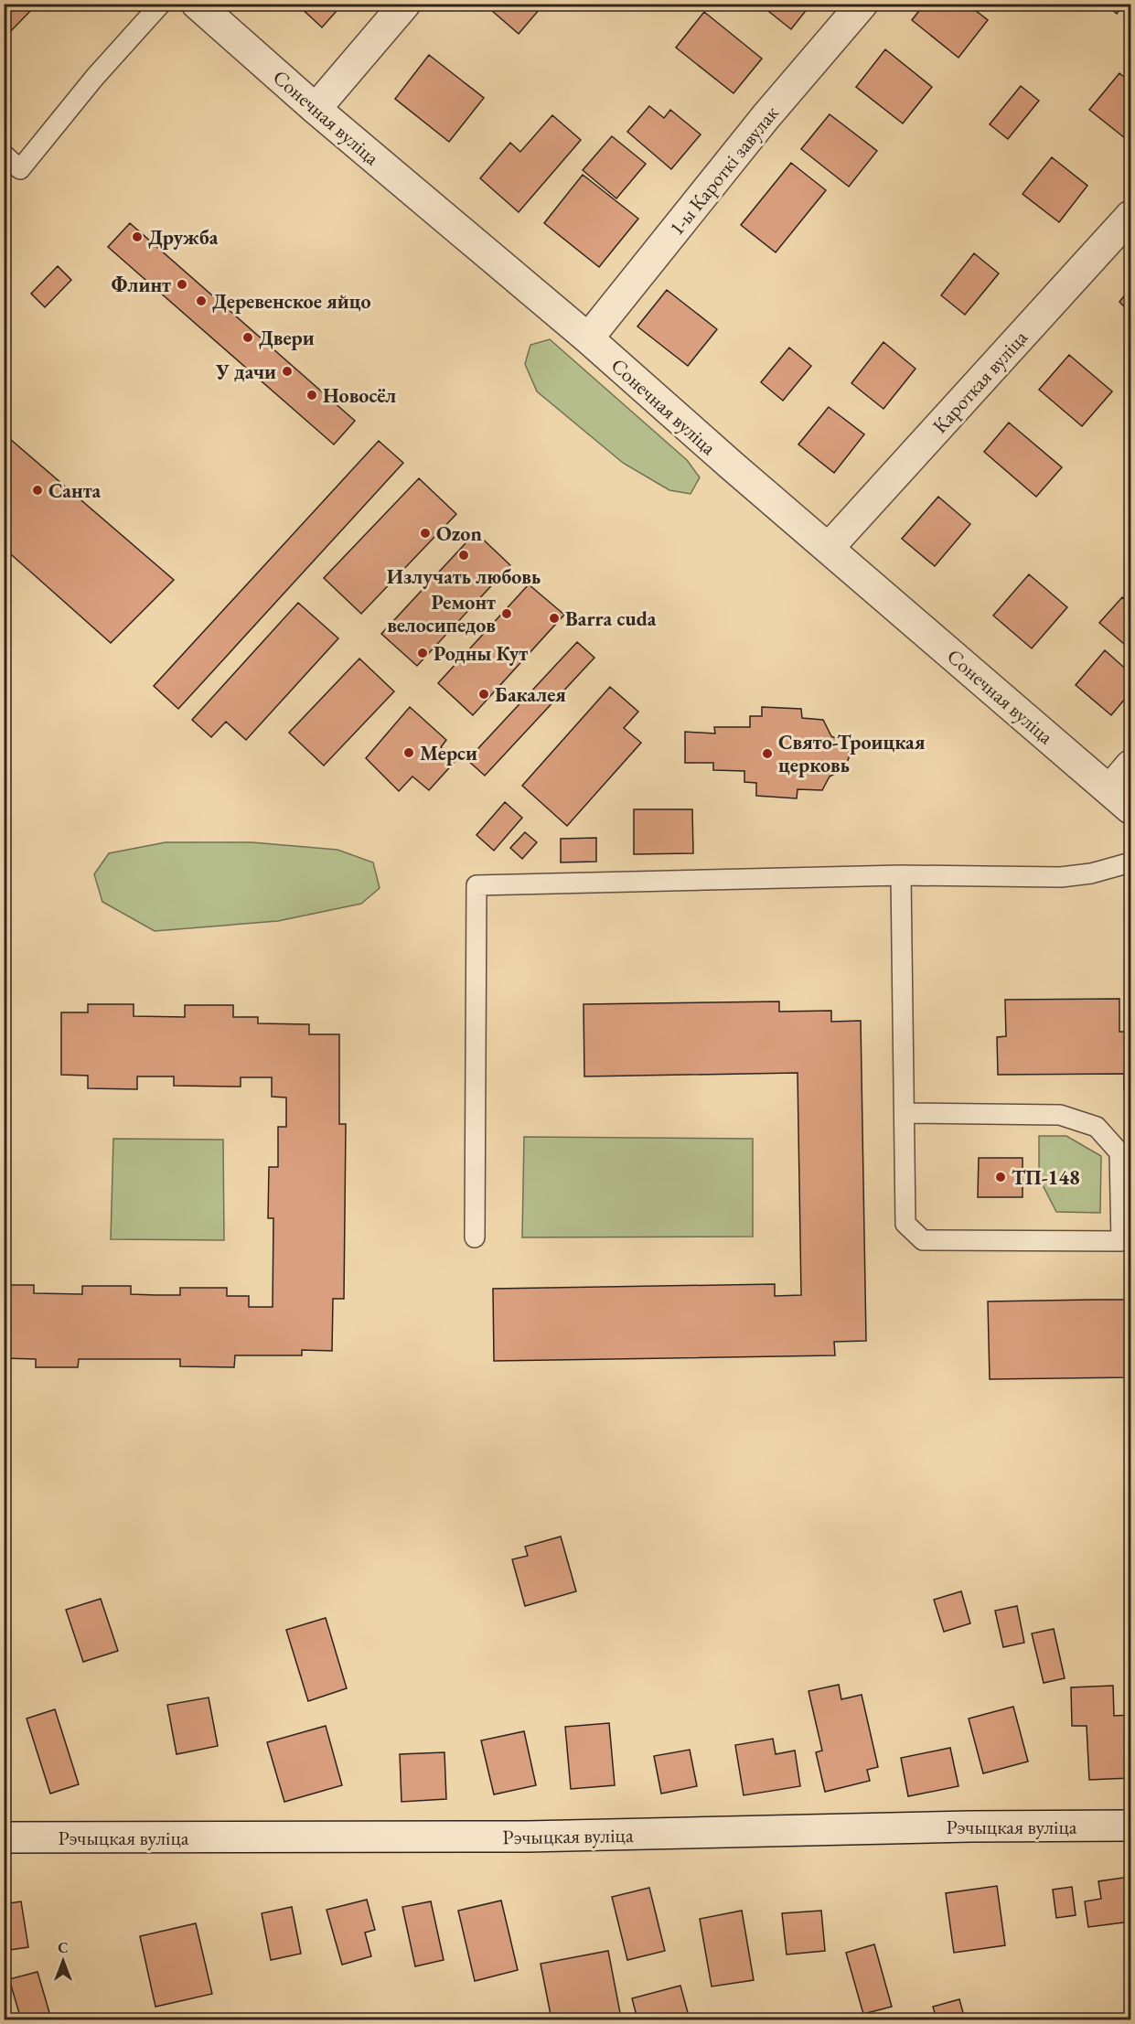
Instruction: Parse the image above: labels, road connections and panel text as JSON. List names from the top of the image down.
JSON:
{
  "streets": {
    "street": [
      "Сонечная вуліца",
      "1-ы Кароткі завулак",
      "Кароткая вуліца",
      "Рэчыцкая вуліца"
    ]
  },
  "crossings": [
    ["Сонечная вуліца", "1-ы Кароткі завулак"],
    ["Сонечная вуліца", "Кароткая вуліца"]
  ],
  "places": [
    "Дружба",
    "Флинт",
    "Деревенское яйцо",
    "Двери",
    "У дачи",
    "Новосёл",
    "Санта",
    "Ozon",
    "Излучать любовь",
    "Ремонт велосипедов",
    "Barra cuda",
    "Родны Кут",
    "Бакалея",
    "Мерси",
    "Свято-Троицкая церковь",
    "ТП-148"
  ],
  "north": "top"
}
